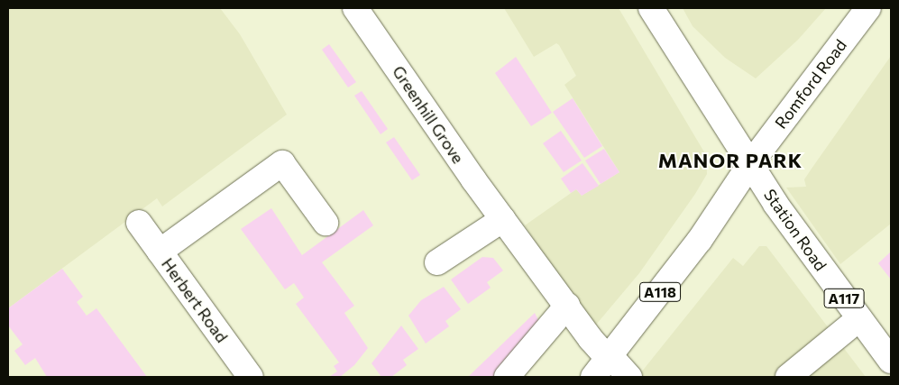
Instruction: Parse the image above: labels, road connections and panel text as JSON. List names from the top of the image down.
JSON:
{
  "streets": {
    "main road": [
      "Romford Road",
      "Greenhill Grove",
      "Station Road",
      "A118",
      "A117",
      "Herbert Road"
    ]
  },
  "crossings": [
    ["Romford Road", "Greenhill Grove"],
    ["Romford Road", "Station Road"],
    ["Romford Road", "A117"],
    ["Station Road", "A117"]
  ],
  "districts": ["MANOR PARK"]
}
